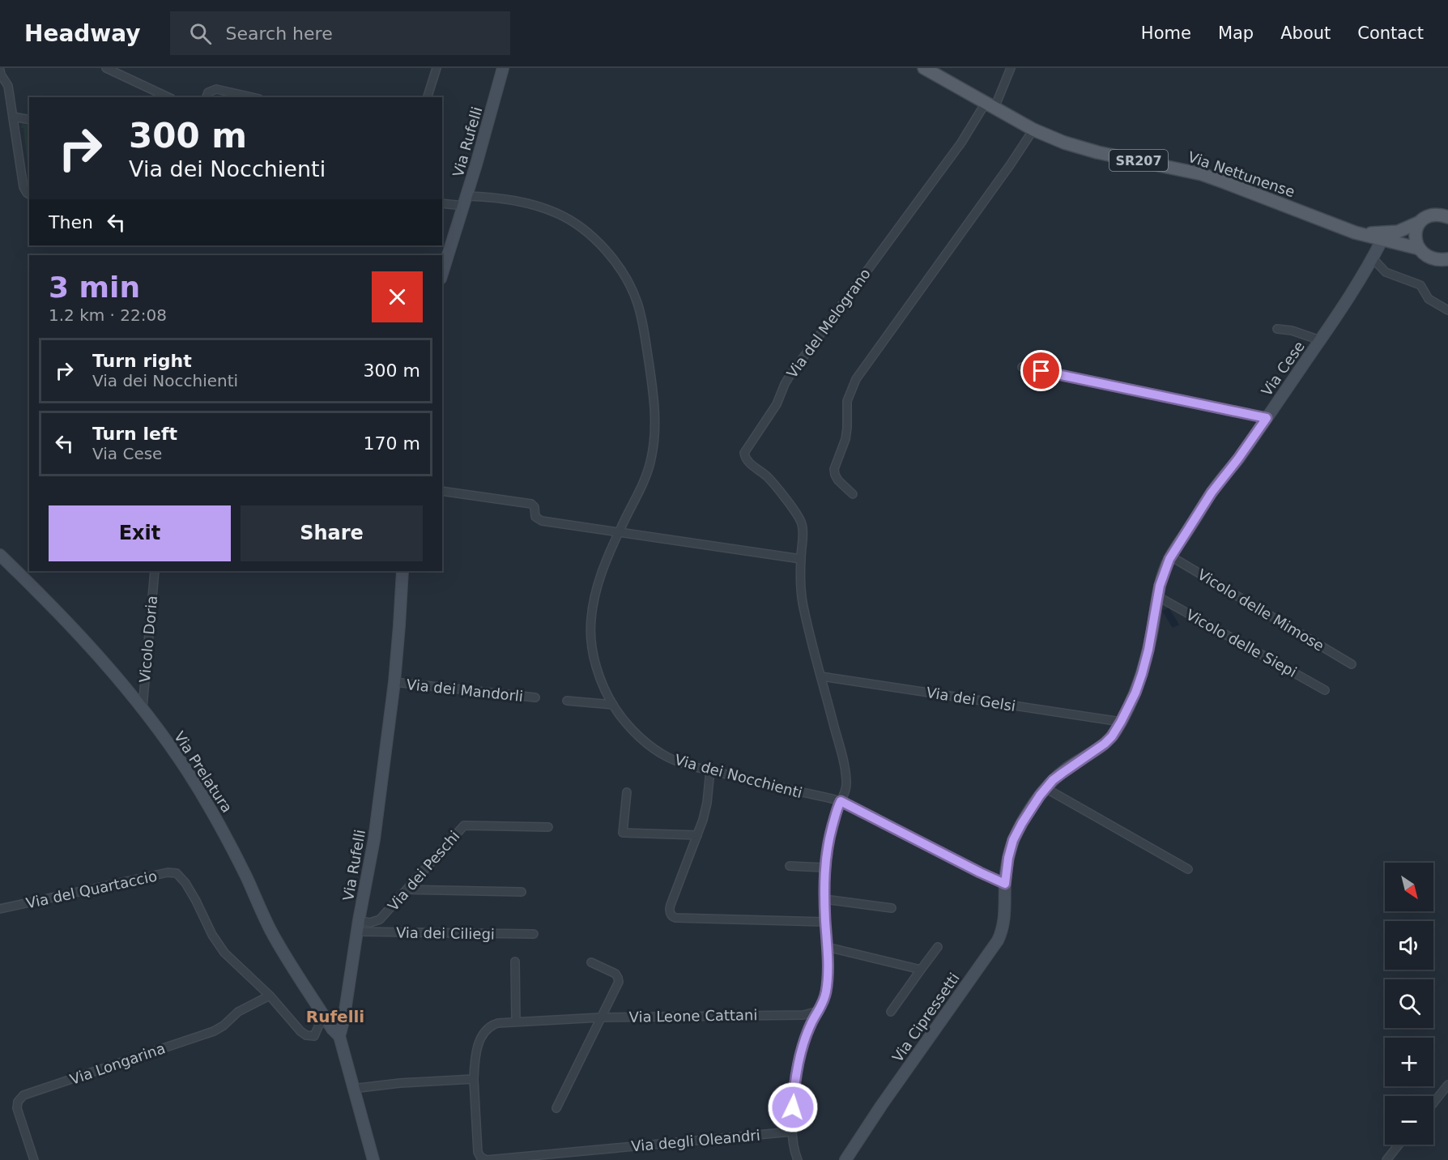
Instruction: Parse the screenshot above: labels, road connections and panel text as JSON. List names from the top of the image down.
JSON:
{
  "streets": {
    "main road": ["SR207", "Via Nettunense"],
    "street": [
      "Via Rufelli",
      "Via del Melograno",
      "Via Cese",
      "Vicolo delle Mimose",
      "Vicolo Doria",
      "Vicolo delle Siepi",
      "Via dei Mandorli",
      "Via dei Gelsi",
      "Via Prelatura",
      "Via dei Nocchienti",
      "Via dei Peschi",
      "Via del Quartaccio",
      "Via dei Ciliegi",
      "Via Leone Cattani",
      "Via Cipressetti",
      "Via Longarina",
      "Via degli Oleandri"
    ]
  },
  "crossings": [
    ["Via Rufelli", "Via dei Mandorli"],
    ["Via Rufelli", "Via Prelatura"],
    ["Via Rufelli", "Via dei Nocchienti"],
    ["Via Rufelli", "Via dei Peschi"],
    ["Via Rufelli", "Via dei Ciliegi"],
    ["Via Nettunense", "Via del Melograno"],
    ["Via Nettunense", "Via Cese"],
    ["Via del Melograno", "Via dei Gelsi"],
    ["Via del Melograno", "Via dei Nocchienti"],
    ["Via del Melograno", "Via Leone Cattani"],
    ["Via del Melograno", "Via degli Oleandri"],
    ["Via Cese", "Vicolo delle Mimose"],
    ["Via Cese", "Vicolo delle Siepi"],
    ["Via Cese", "Via dei Gelsi"],
    ["Via Cese", "Via dei Nocchienti"],
    ["Via Cese", "Via Cipressetti"],
    ["Vicolo Doria", "Via Prelatura"],
    ["Via Prelatura", "Via del Quartaccio"],
    ["Via dei Nocchienti", "Via Cipressetti"],
    ["Via dei Peschi", "Via dei Ciliegi"],
    ["Via del Quartaccio", "Via Longarina"],
    ["Via Leone Cattani", "Via degli Oleandri"]
  ],
  "districts": ["Rufelli"],
  "north": "bottom right",
  "page": {
    "header": "Headway",
    "search": "Search here",
    "nav": [
      "Home",
      "Map",
      "About",
      "Contact"
    ],
    "turn": ["300 m", "Via dei Nocchienti"],
    "then": "Then",
    "heading": ["3 min", "1.2 km · 22:08"],
    "list": [
      {
        "name": "Turn right",
        "note": "Via dei Nocchienti",
        "value": "300 m"
      },
      {
        "name": "Turn left",
        "note": "Via Cese",
        "value": "170 m"
      }
    ],
    "buttons": ["Exit", "Share"],
    "map_buttons": ["+", "−"]
  }
}
